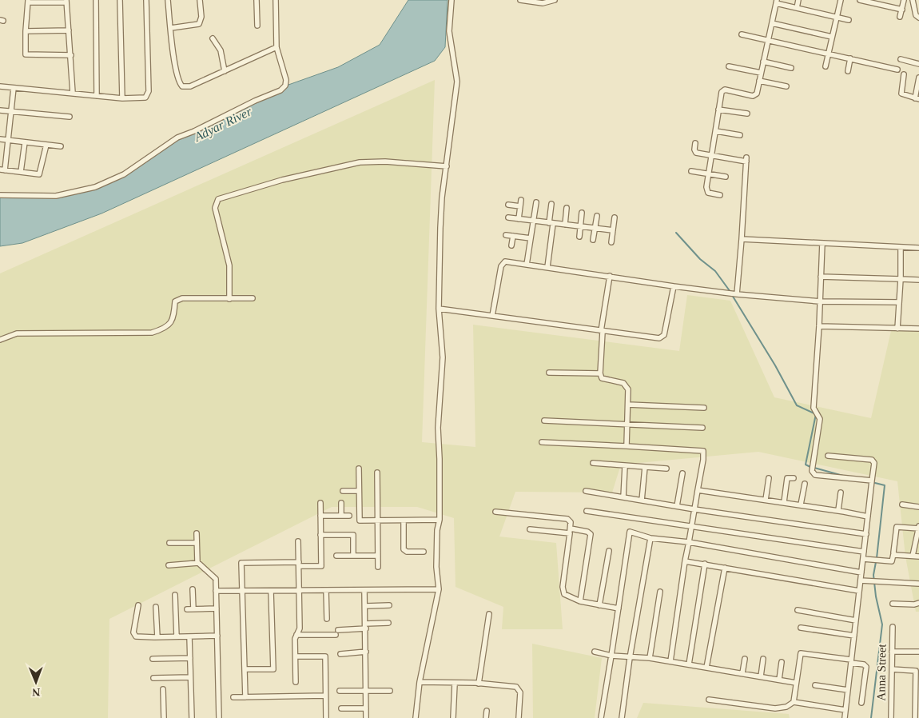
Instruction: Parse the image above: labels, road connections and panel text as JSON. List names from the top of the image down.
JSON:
{
  "streets": {
    "street": ["Anna Street"]
  },
  "water": ["Adyar River"],
  "north": "bottom"
}
